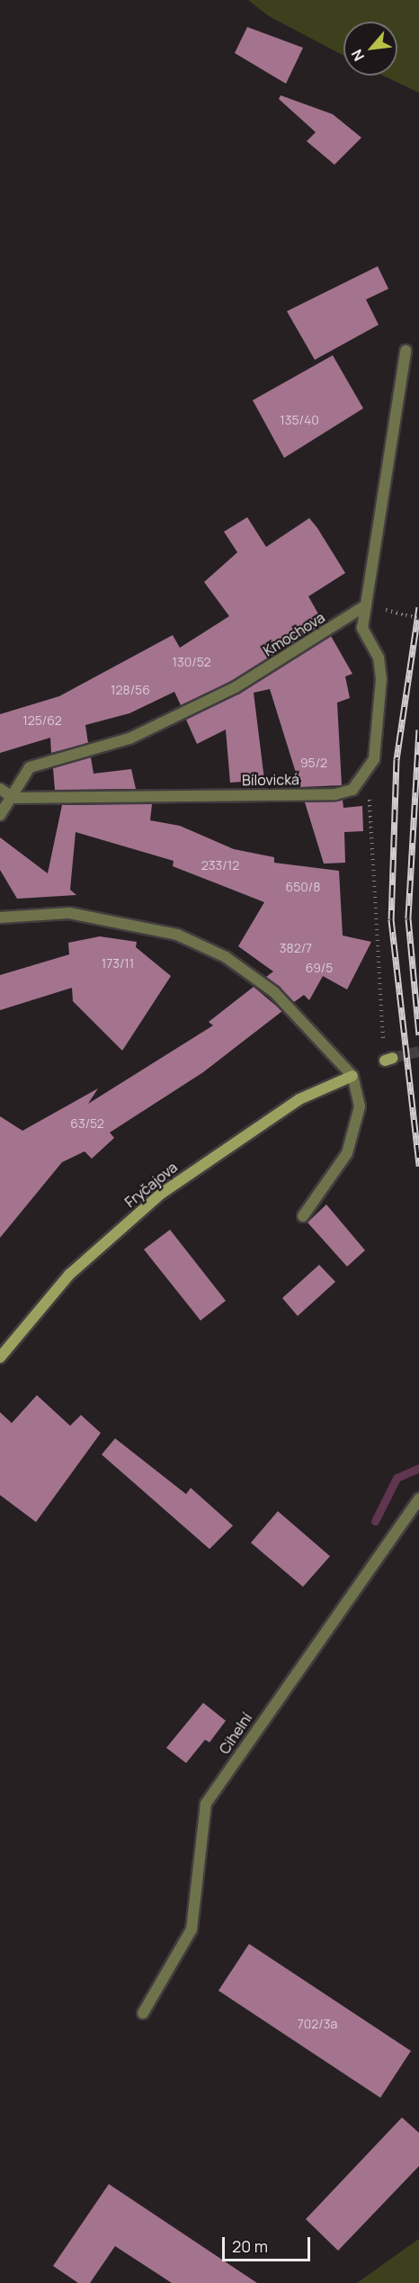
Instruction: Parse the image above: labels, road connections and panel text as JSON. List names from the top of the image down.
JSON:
{
  "streets": {
    "main road": ["Fryčajova"],
    "street": ["Kmochova", "Bílovická", "Cihelní"]
  },
  "crossings": [
    ["Kmochova", "Bílovická"]
  ],
  "house_numbers": [
    "135/40",
    "130/52",
    "128/56",
    "125/62",
    "95/2",
    "233/12",
    "650/8",
    "382/7",
    "173/11",
    "69/5",
    "63/52",
    "702/3a"
  ],
  "scale_bar": "20 m",
  "north": "bottom left"
}
